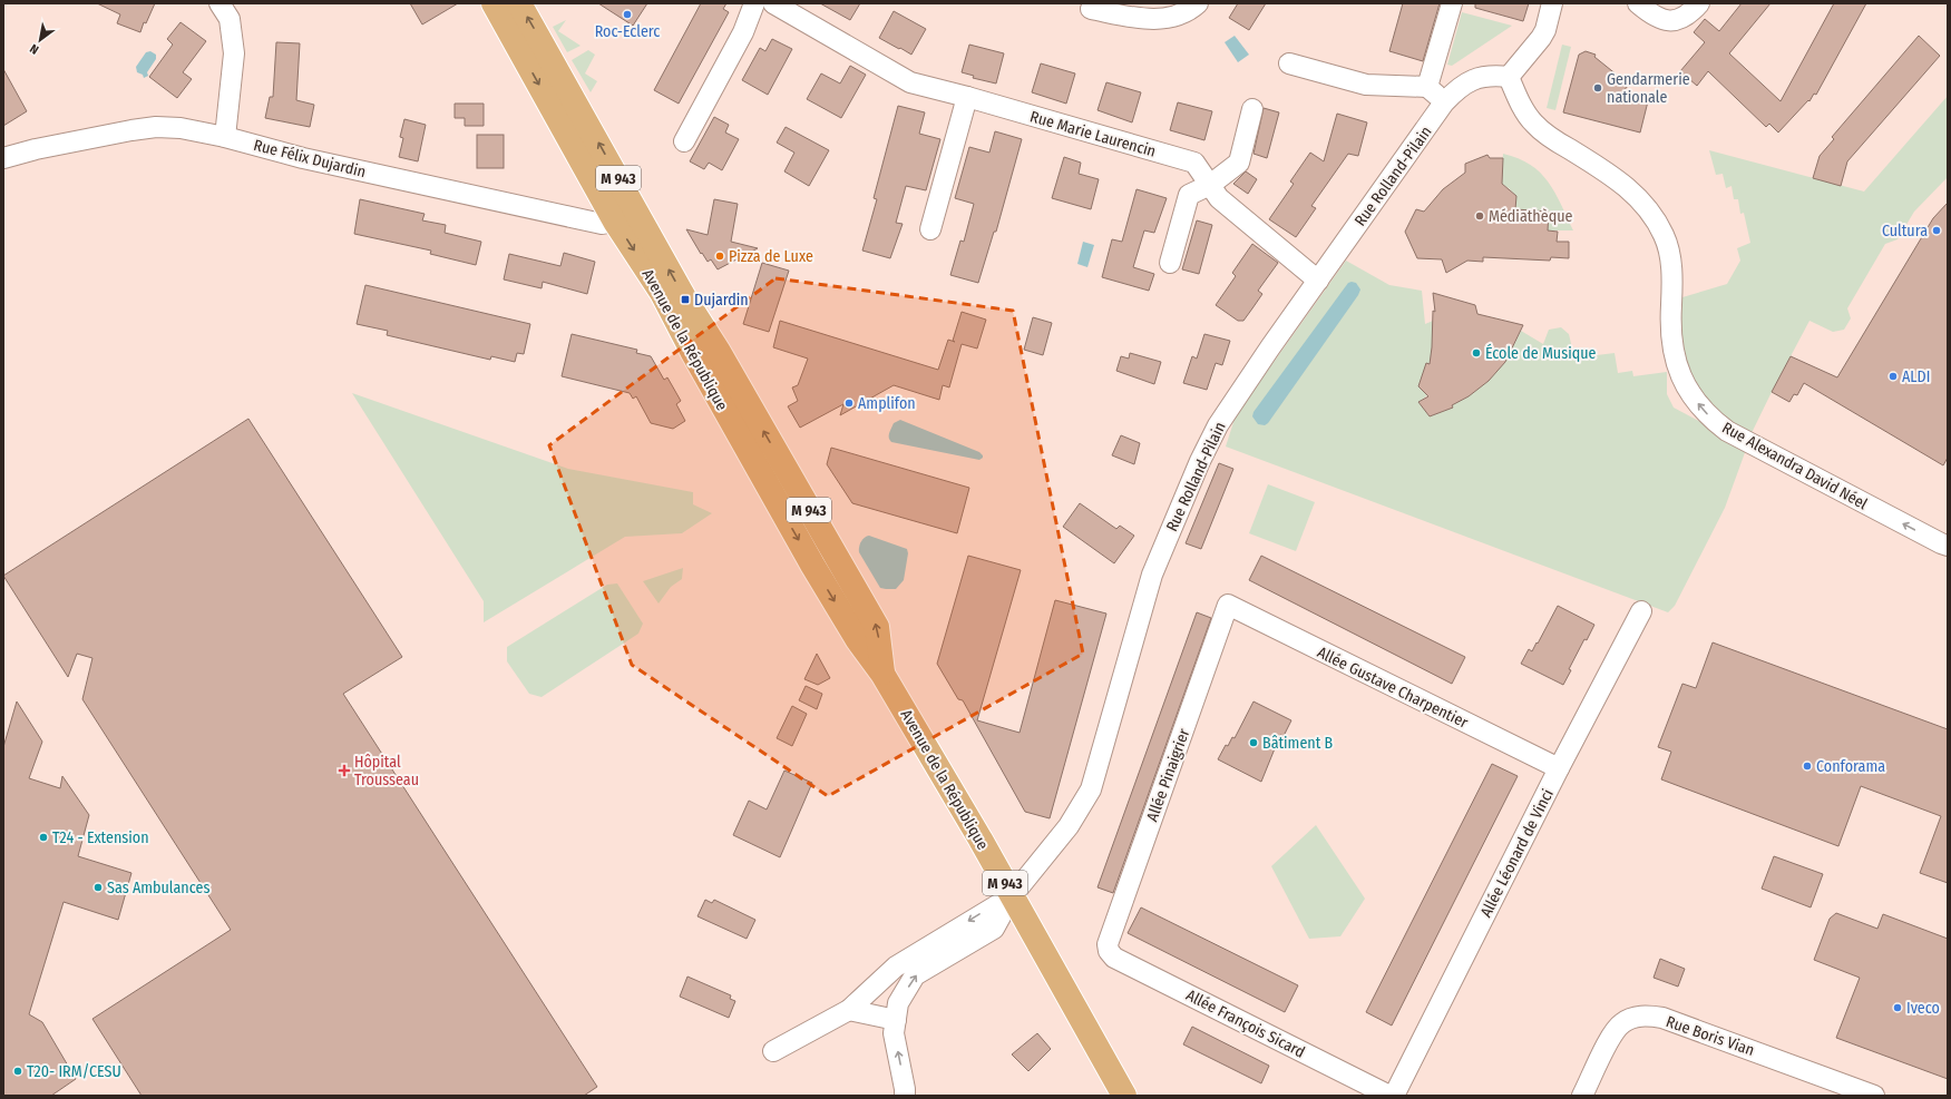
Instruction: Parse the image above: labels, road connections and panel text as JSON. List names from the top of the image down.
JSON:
{
  "streets": {
    "main road": ["M 943", "Avenue de la République"],
    "street": [
      "Rue Marie Laurencin",
      "Rue Félix Dujardin",
      "Rue Rolland-Pilain",
      "Rue Alexandra David Néel",
      "Allée Gustave Charpentier",
      "Allée Pinaigrier",
      "Allée Léonard de Vinci",
      "Allée François Sicard",
      "Rue Boris Vian"
    ]
  },
  "crossings": [
    ["Rue Marie Laurencin", "Rue Rolland-Pilain"],
    ["Rue Félix Dujardin", "Avenue de la République"],
    ["Rue Rolland-Pilain", "Avenue de la République"],
    ["Rue Rolland-Pilain", "Rue Alexandra David Néel"],
    ["Allée Gustave Charpentier", "Allée Pinaigrier"],
    ["Allée Gustave Charpentier", "Allée Léonard de Vinci"],
    ["Allée Pinaigrier", "Allée François Sicard"]
  ],
  "one_way": ["Rue Alexandra David Néel"],
  "places": {
    "other": [
      "Roc-Eclerc",
      "Gendarmerie nationale",
      "Médiathèque",
      "Cultura",
      "Pizza de Luxe",
      "École de Musique",
      "ALDI",
      "Amplifon",
      "Bâtiment B",
      "Conforama",
      "T24 - Extension",
      "Sas Ambulances",
      "Iveco",
      "T20- IRM/CESU"
    ],
    "transit": ["Dujardin"],
    "health": ["Hôpital Trousseau"]
  },
  "north": "bottom left"
}
